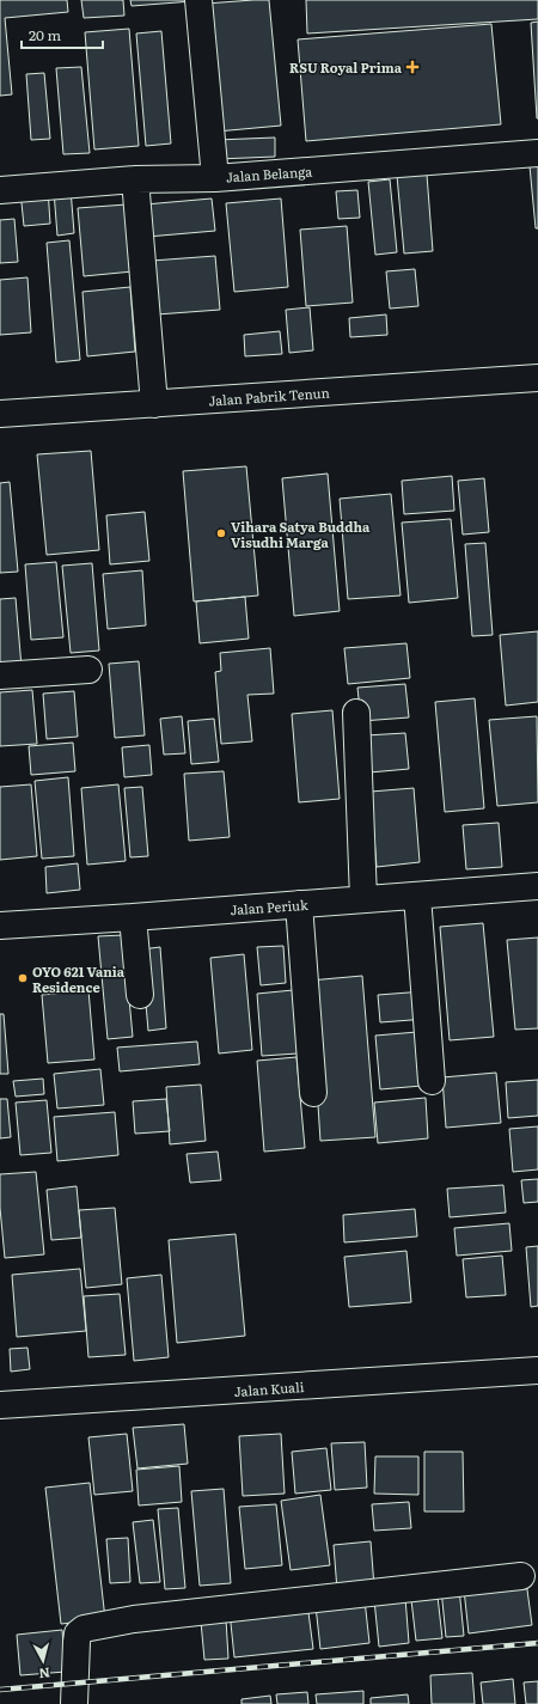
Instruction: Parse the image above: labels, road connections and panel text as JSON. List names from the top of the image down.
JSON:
{
  "streets": {
    "street": [
      "Jalan Belanga",
      "Jalan Pabrik Tenun",
      "Jalan Periuk",
      "Jalan Kuali"
    ]
  },
  "places": {
    "health": ["RSU Royal Prima"],
    "other": ["Vihara Satya Buddha Visudhi Marga", "OYO 621 Vania Residence"]
  },
  "scale_bar": "20 m",
  "north": "bottom"
}
